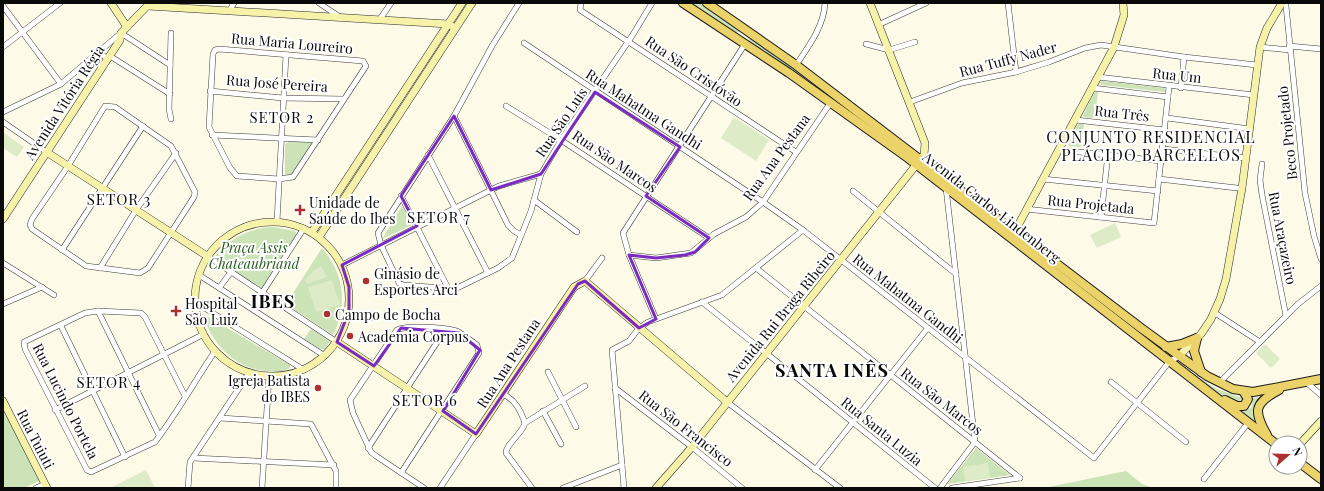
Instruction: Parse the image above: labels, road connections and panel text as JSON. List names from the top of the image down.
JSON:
{
  "streets": {
    "main road": ["Avenida Carlos Lindenberg"],
    "street": [
      "Rua Maria Loureiro",
      "Rua Tuffy Nader",
      "Rua São Cristóvão",
      "Rua Um",
      "Rua José Pereira",
      "Avenida Vitória Régia",
      "Rua Mahatma Gandhi",
      "Rua Três",
      "Rua São Luís",
      "Beco Projetado",
      "Rua Ana Pestana",
      "Rua São Marcos",
      "Rua Projetada",
      "Rua Araçazeiro",
      "Avenida Rui Braga Ribeiro",
      "Rua Lucindo Portela",
      "Rua São Francisco",
      "Rua Santa Luzia",
      "Rua Tuiuti"
    ]
  },
  "crossings": [
    ["Rua Maria Loureiro", "Rua José Pereira"],
    ["Rua São Cristóvão", "Rua São Luís"],
    ["Rua São Cristóvão", "Rua Ana Pestana"],
    ["Rua Mahatma Gandhi", "Rua São Luís"],
    ["Rua Mahatma Gandhi", "Rua Ana Pestana"],
    ["Rua Mahatma Gandhi", "Avenida Rui Braga Ribeiro"],
    ["Rua São Luís", "Rua São Marcos"],
    ["Rua Ana Pestana", "Rua São Marcos"],
    ["Rua Ana Pestana", "Avenida Carlos Lindenberg"],
    ["Rua São Marcos", "Avenida Rui Braga Ribeiro"],
    ["Avenida Carlos Lindenberg", "Avenida Rui Braga Ribeiro"],
    ["Avenida Rui Braga Ribeiro", "Rua São Francisco"],
    ["Avenida Rui Braga Ribeiro", "Rua Santa Luzia"]
  ],
  "districts": [
    "SETOR 2",
    "CONJUNTO RESIDENCIAL PLÁCIDO BARCELLOS",
    "SETOR 3",
    "SETOR 7",
    "IBES",
    "SANTA INÊS",
    "SETOR 4",
    "SETOR 6"
  ],
  "parks": ["Praça Assis Chateaubriand"],
  "places": {
    "health": ["Unidade de Saúde do Ibes", "Hospital São Luiz"],
    "other": [
      "Ginásio de Esportes Arci",
      "Campo de Bocha",
      "Academia Corpus",
      "Igreja Batista do IBES"
    ]
  },
  "north": "right"
}
